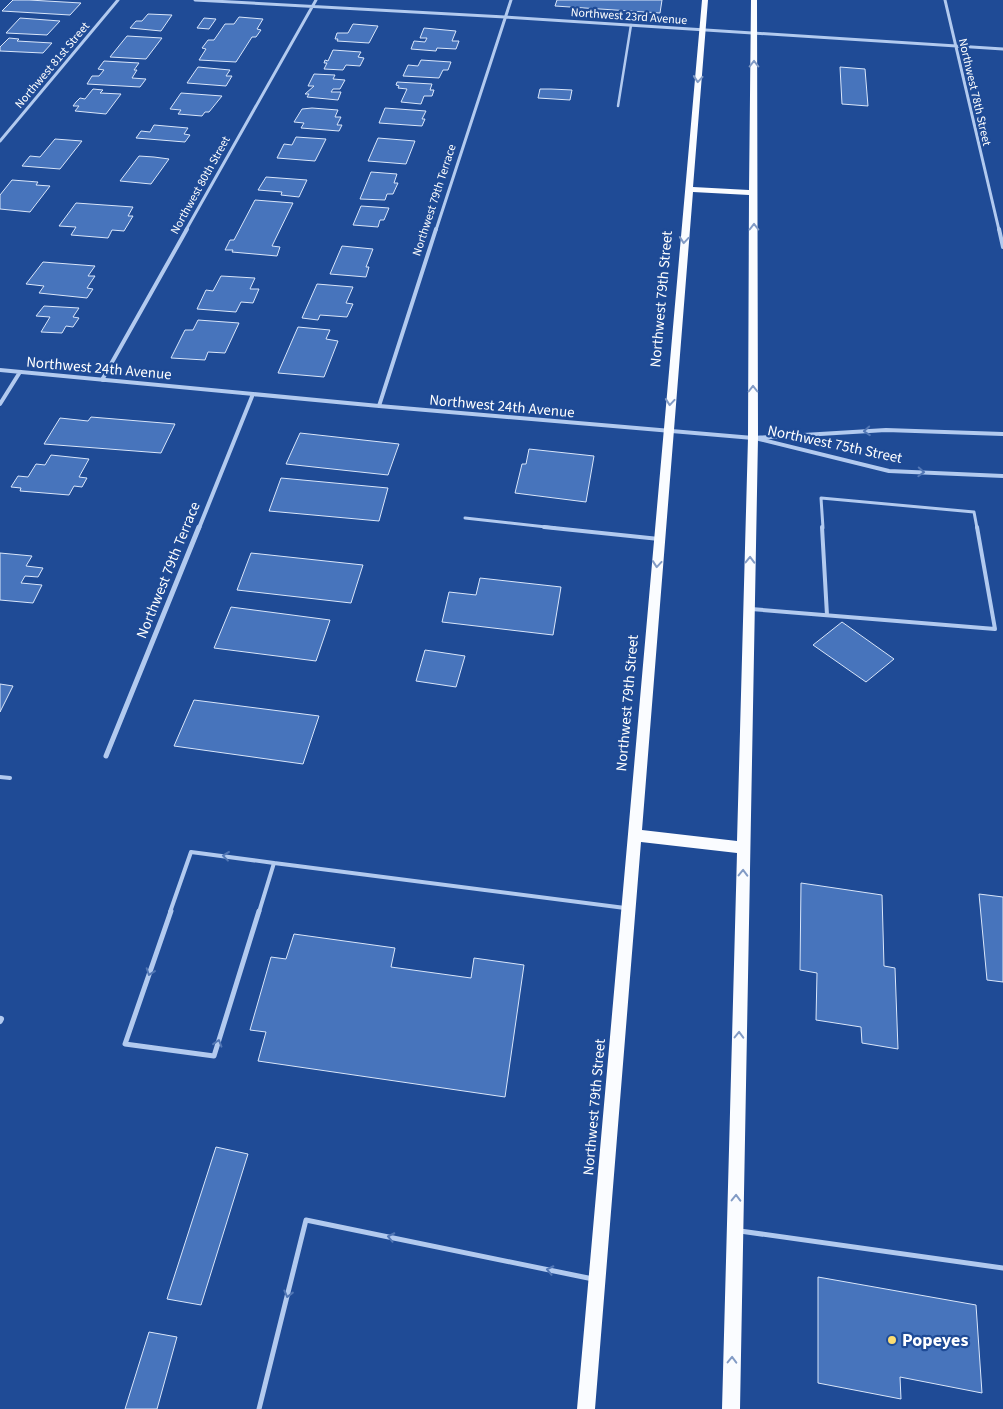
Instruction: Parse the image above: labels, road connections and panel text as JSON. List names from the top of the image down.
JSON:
{
  "streets": {
    "main road": ["Northwest 79th Street"],
    "street": [
      "Northwest 23rd Avenue",
      "Northwest 81st Street",
      "Northwest 78th Street",
      "Northwest 80th Street",
      "Northwest 79th Terrace",
      "Northwest 24th Avenue",
      "Northwest 75th Street"
    ]
  },
  "crossings": [
    ["Northwest 23rd Avenue", "Northwest 78th Street"],
    ["Northwest 23rd Avenue", "Northwest 80th Street"],
    ["Northwest 23rd Avenue", "Northwest 79th Terrace"],
    ["Northwest 23rd Avenue", "Northwest 79th Street"],
    ["Northwest 80th Street", "Northwest 24th Avenue"],
    ["Northwest 79th Terrace", "Northwest 24th Avenue"],
    ["Northwest 79th Street", "Northwest 24th Avenue"],
    ["Northwest 24th Avenue", "Northwest 75th Street"]
  ],
  "one_way": ["Northwest 75th Street"],
  "places": ["Popeyes"]
}
